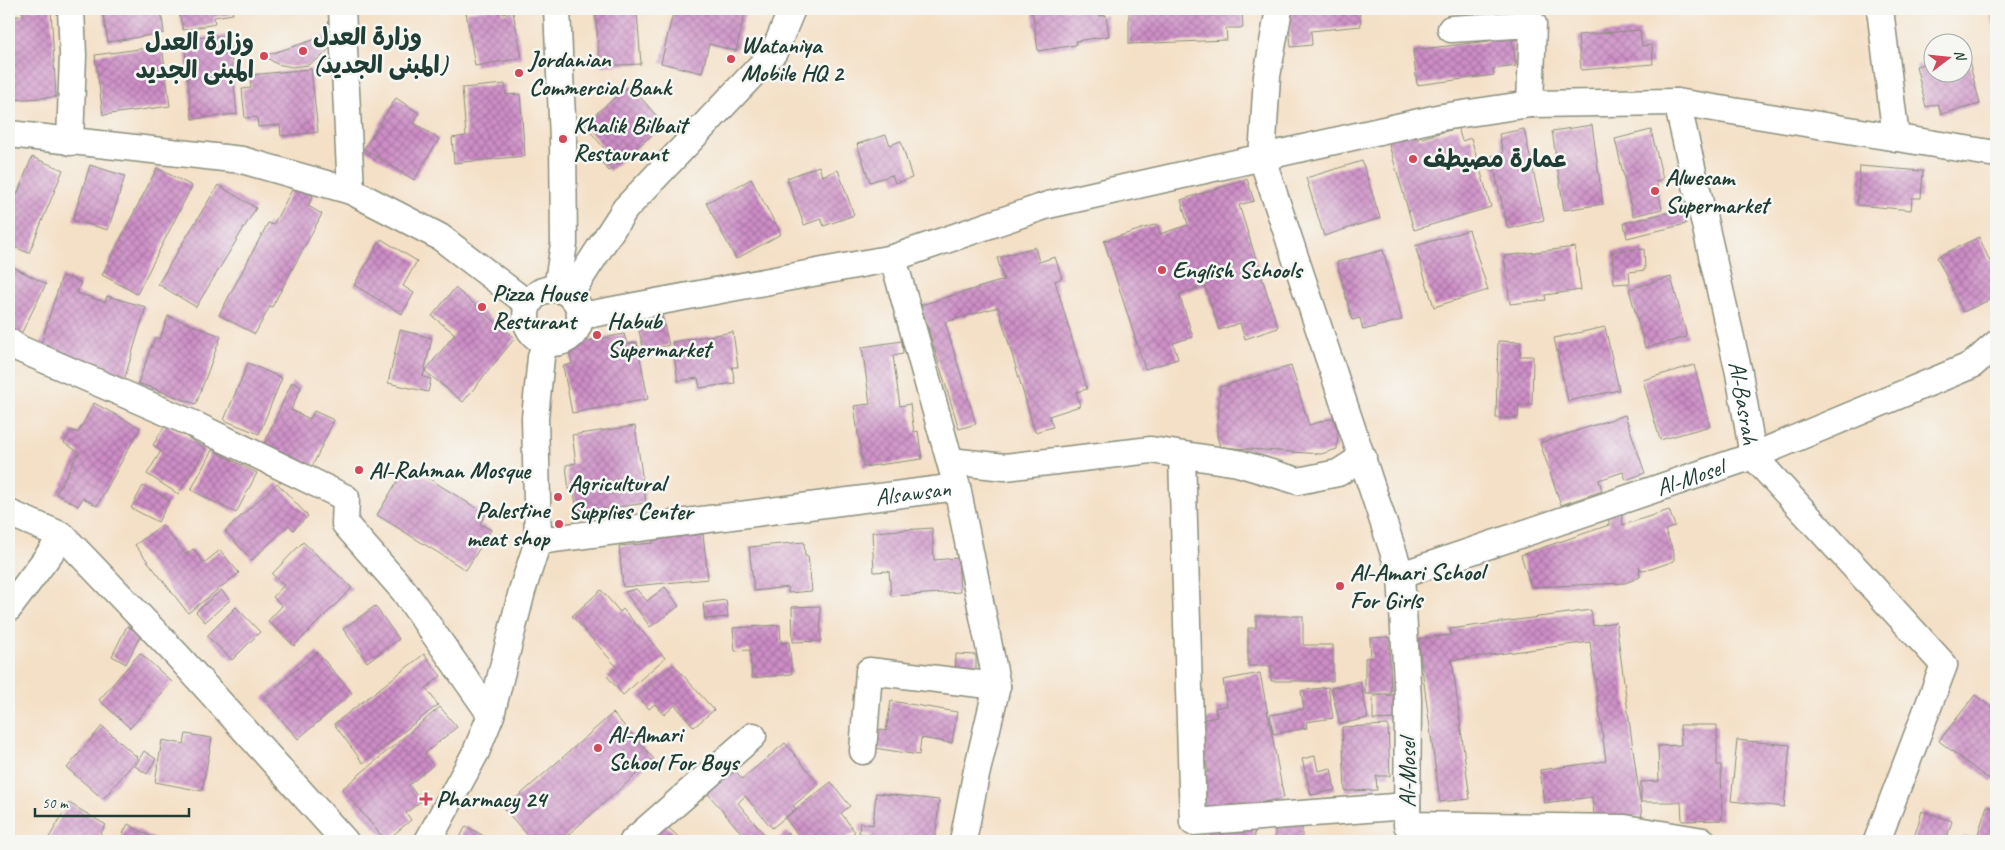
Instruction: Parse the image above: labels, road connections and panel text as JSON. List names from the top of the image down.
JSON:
{
  "streets": {
    "street": ["Al-Basrah", "Al-Mosel", "Alsawsan"]
  },
  "crossings": [
    ["Al-Basrah", "Al-Mosel"]
  ],
  "places": {
    "other": [
      "وزارة العدل (المبنى الجديد)",
      "وزارة العدل المبنى الجديد",
      "Wataniya Mobile HQ 2",
      "Jordanian Commercial Bank",
      "Khalik Bilbait Restaurant",
      "عمارة مصيطف",
      "Alwesam Supermarket",
      "English Schools",
      "Pizza House Resturant",
      "Habub Supermarket",
      "Al-Rahman Mosque",
      "Agricultural Supplies Center",
      "Palestine meat shop",
      "Al-Amari School For Girls",
      "Al-Amari School For Boys"
    ],
    "health": ["Pharmacy 24"]
  },
  "scale_bar": "50 m",
  "north": "right"
}
